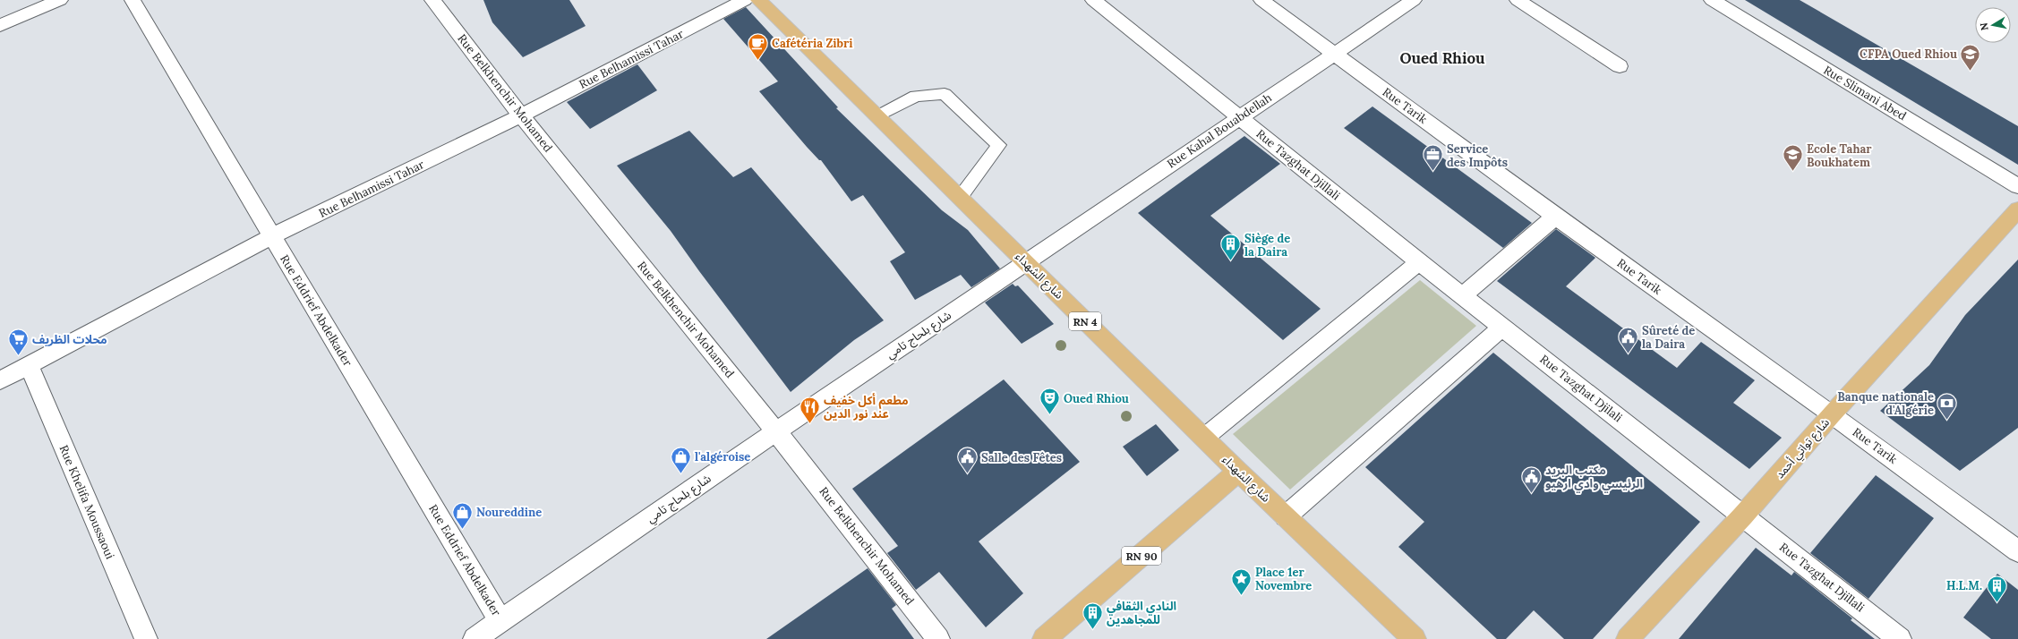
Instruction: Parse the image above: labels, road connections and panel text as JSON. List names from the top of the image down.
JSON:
{
  "streets": {
    "main road": [
      "شارع الشهداء",
      "RN 4",
      "شارع تواتي أحمد",
      "RN 90"
    ],
    "street": [
      "Rue Belhamissi Tahar",
      "Rue Belkhenchir Mohamed",
      "Rue Slimani Abed",
      "Rue Tarik",
      "Rue Kahal Bouabdellah",
      "Rue Tazghat Djillali",
      "Rue Eddrief Abdelkader",
      "شارع بلحاج تامي",
      "Rue Tazghat Djilali",
      "Rue Khelifa Moussaoui"
    ]
  },
  "crossings": [
    ["Rue Belhamissi Tahar", "Rue Belkhenchir Mohamed"],
    ["Rue Belhamissi Tahar", "Rue Eddrief Abdelkader"],
    ["Rue Belhamissi Tahar", "Rue Khelifa Moussaoui"],
    ["Rue Belkhenchir Mohamed", "شارع بلحاج تامي"],
    ["Rue Tarik", "Rue Kahal Bouabdellah"],
    ["Rue Tarik", "شارع تواتي أحمد"],
    ["Rue Kahal Bouabdellah", "Rue Tazghat Djillali"],
    ["Rue Kahal Bouabdellah", "شارع الشهداء"],
    ["Rue Kahal Bouabdellah", "شارع بلحاج تامي"],
    ["Rue Tazghat Djillali", "Rue Tazghat Djilali"],
    ["Rue Tazghat Djillali", "شارع تواتي أحمد"],
    ["شارع الشهداء", "شارع بلحاج تامي"],
    ["شارع الشهداء", "RN 90"],
    ["Rue Eddrief Abdelkader", "شارع بلحاج تامي"],
    ["Rue Tazghat Djilali", "شارع تواتي أحمد"]
  ],
  "districts": ["Oued Rhiou"],
  "places": {
    "cafe": ["Cafétéria Zibri"],
    "school or university": ["CFPA Oued Rhiou", "Ecole Tahar Boukhatem"],
    "office": ["Service des Impôts"],
    "building": ["Siège de la Daira", "H.L.M.", "النادي الثقافي للمجاهدين"],
    "public building": ["Sûreté de la Daira", "Salle des Fêtes", "مكتب البريد الرئيسي وادي ارهيو"],
    "supermarket": ["محلات الظريف"],
    "theatre": ["Oued Rhiou"],
    "bank": ["Banque nationale d'Algérie"],
    "restaurant": ["مطعم أكل خفيف عند نور الدين"],
    "shop": ["l'algéroise", "Noureddine"],
    "place": ["Place 1er Novembre"]
  },
  "north": "left"
}
